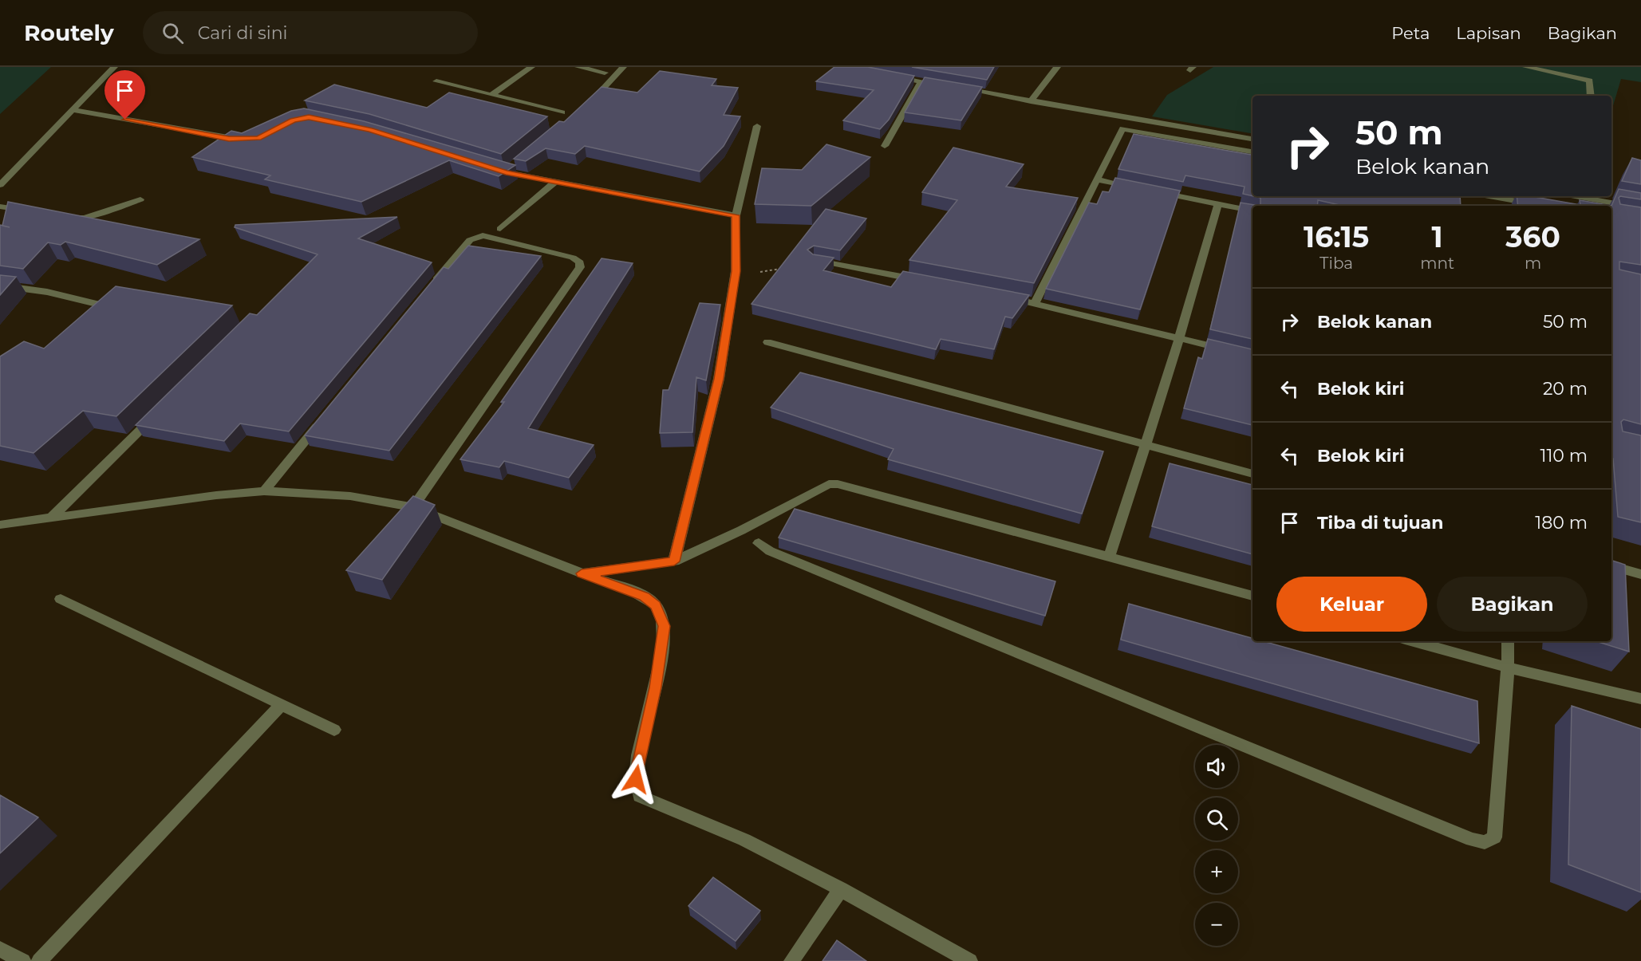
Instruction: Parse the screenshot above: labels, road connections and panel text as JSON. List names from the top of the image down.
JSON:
{
  "page": {
    "header": "Routely",
    "search": "Cari di sini",
    "nav": ["Peta", "Lapisan", "Bagikan"],
    "turn": ["50 m", "Belok kanan"],
    "eta": [
      "16:15",
      "Tiba",
      "1",
      "mnt",
      "360",
      "m"
    ],
    "list": [
      {
        "name": "Belok kanan",
        "value": "50 m"
      },
      {
        "name": "Belok kiri",
        "value": "20 m"
      },
      {
        "name": "Belok kiri",
        "value": "110 m"
      },
      {
        "name": "Tiba di tujuan",
        "value": "180 m"
      }
    ],
    "buttons": ["Keluar", "Bagikan"],
    "map_buttons": ["+", "−"]
  }
}
